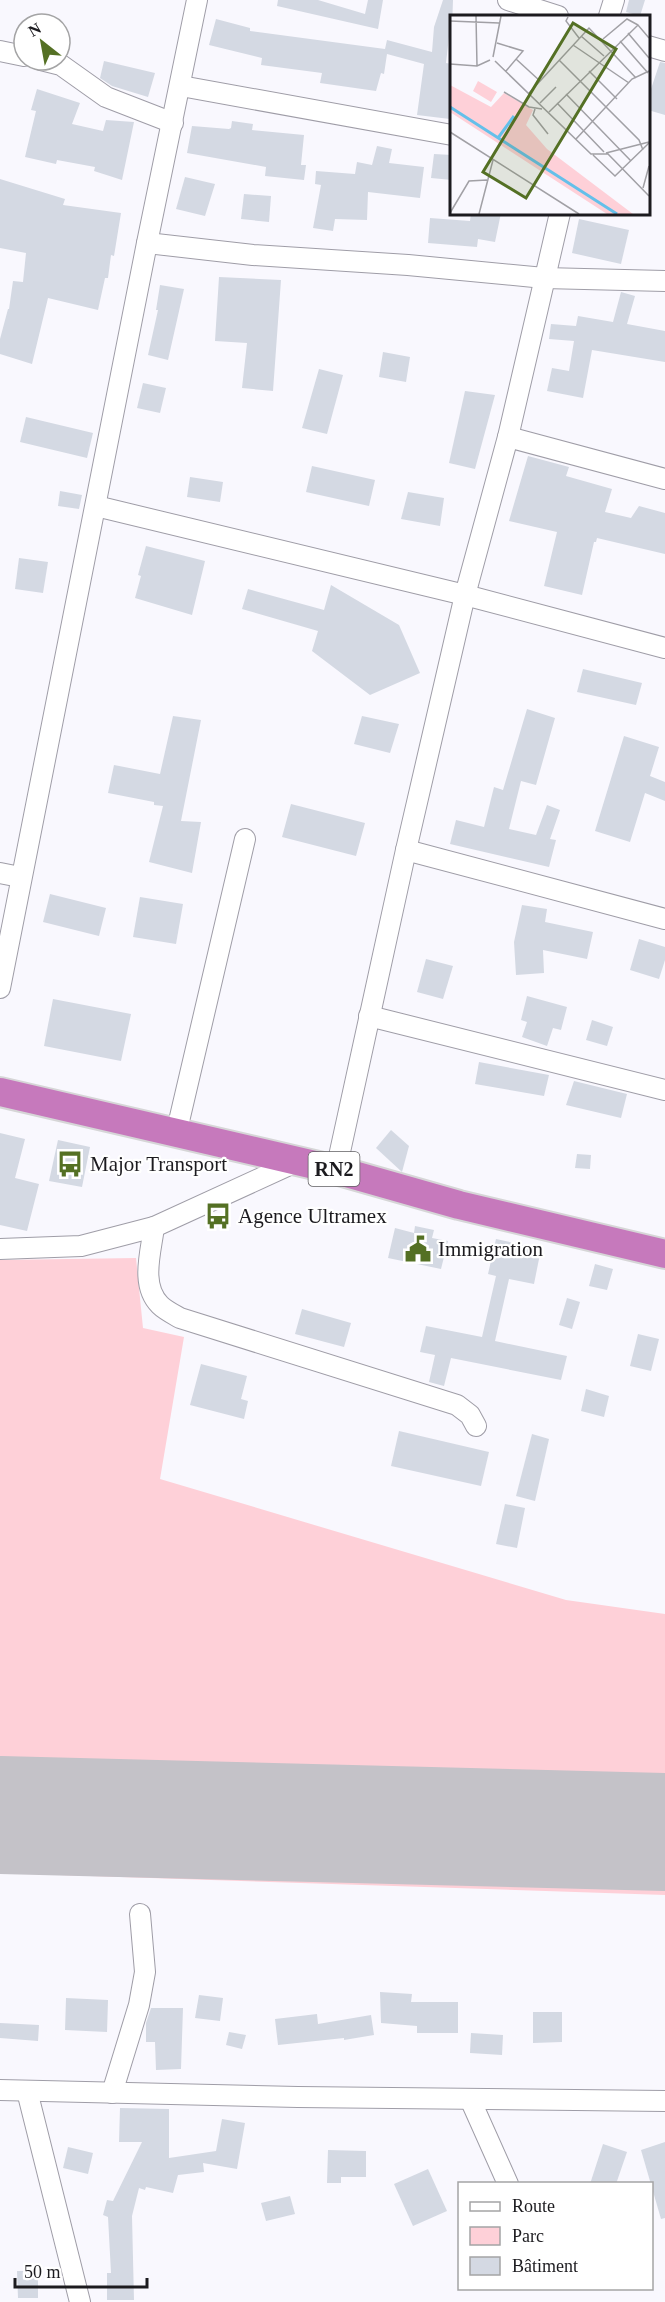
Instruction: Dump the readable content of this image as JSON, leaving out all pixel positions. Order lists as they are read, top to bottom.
{
  "streets": {
    "highway": ["RN2"]
  },
  "places": {
    "bus stop": ["Major Transport", "Agence Ultramex"],
    "public building": ["Immigration"]
  },
  "legend": ["Route", "Parc", "Bâtiment"],
  "scale_bar": "50 m",
  "north": "top left"
}
